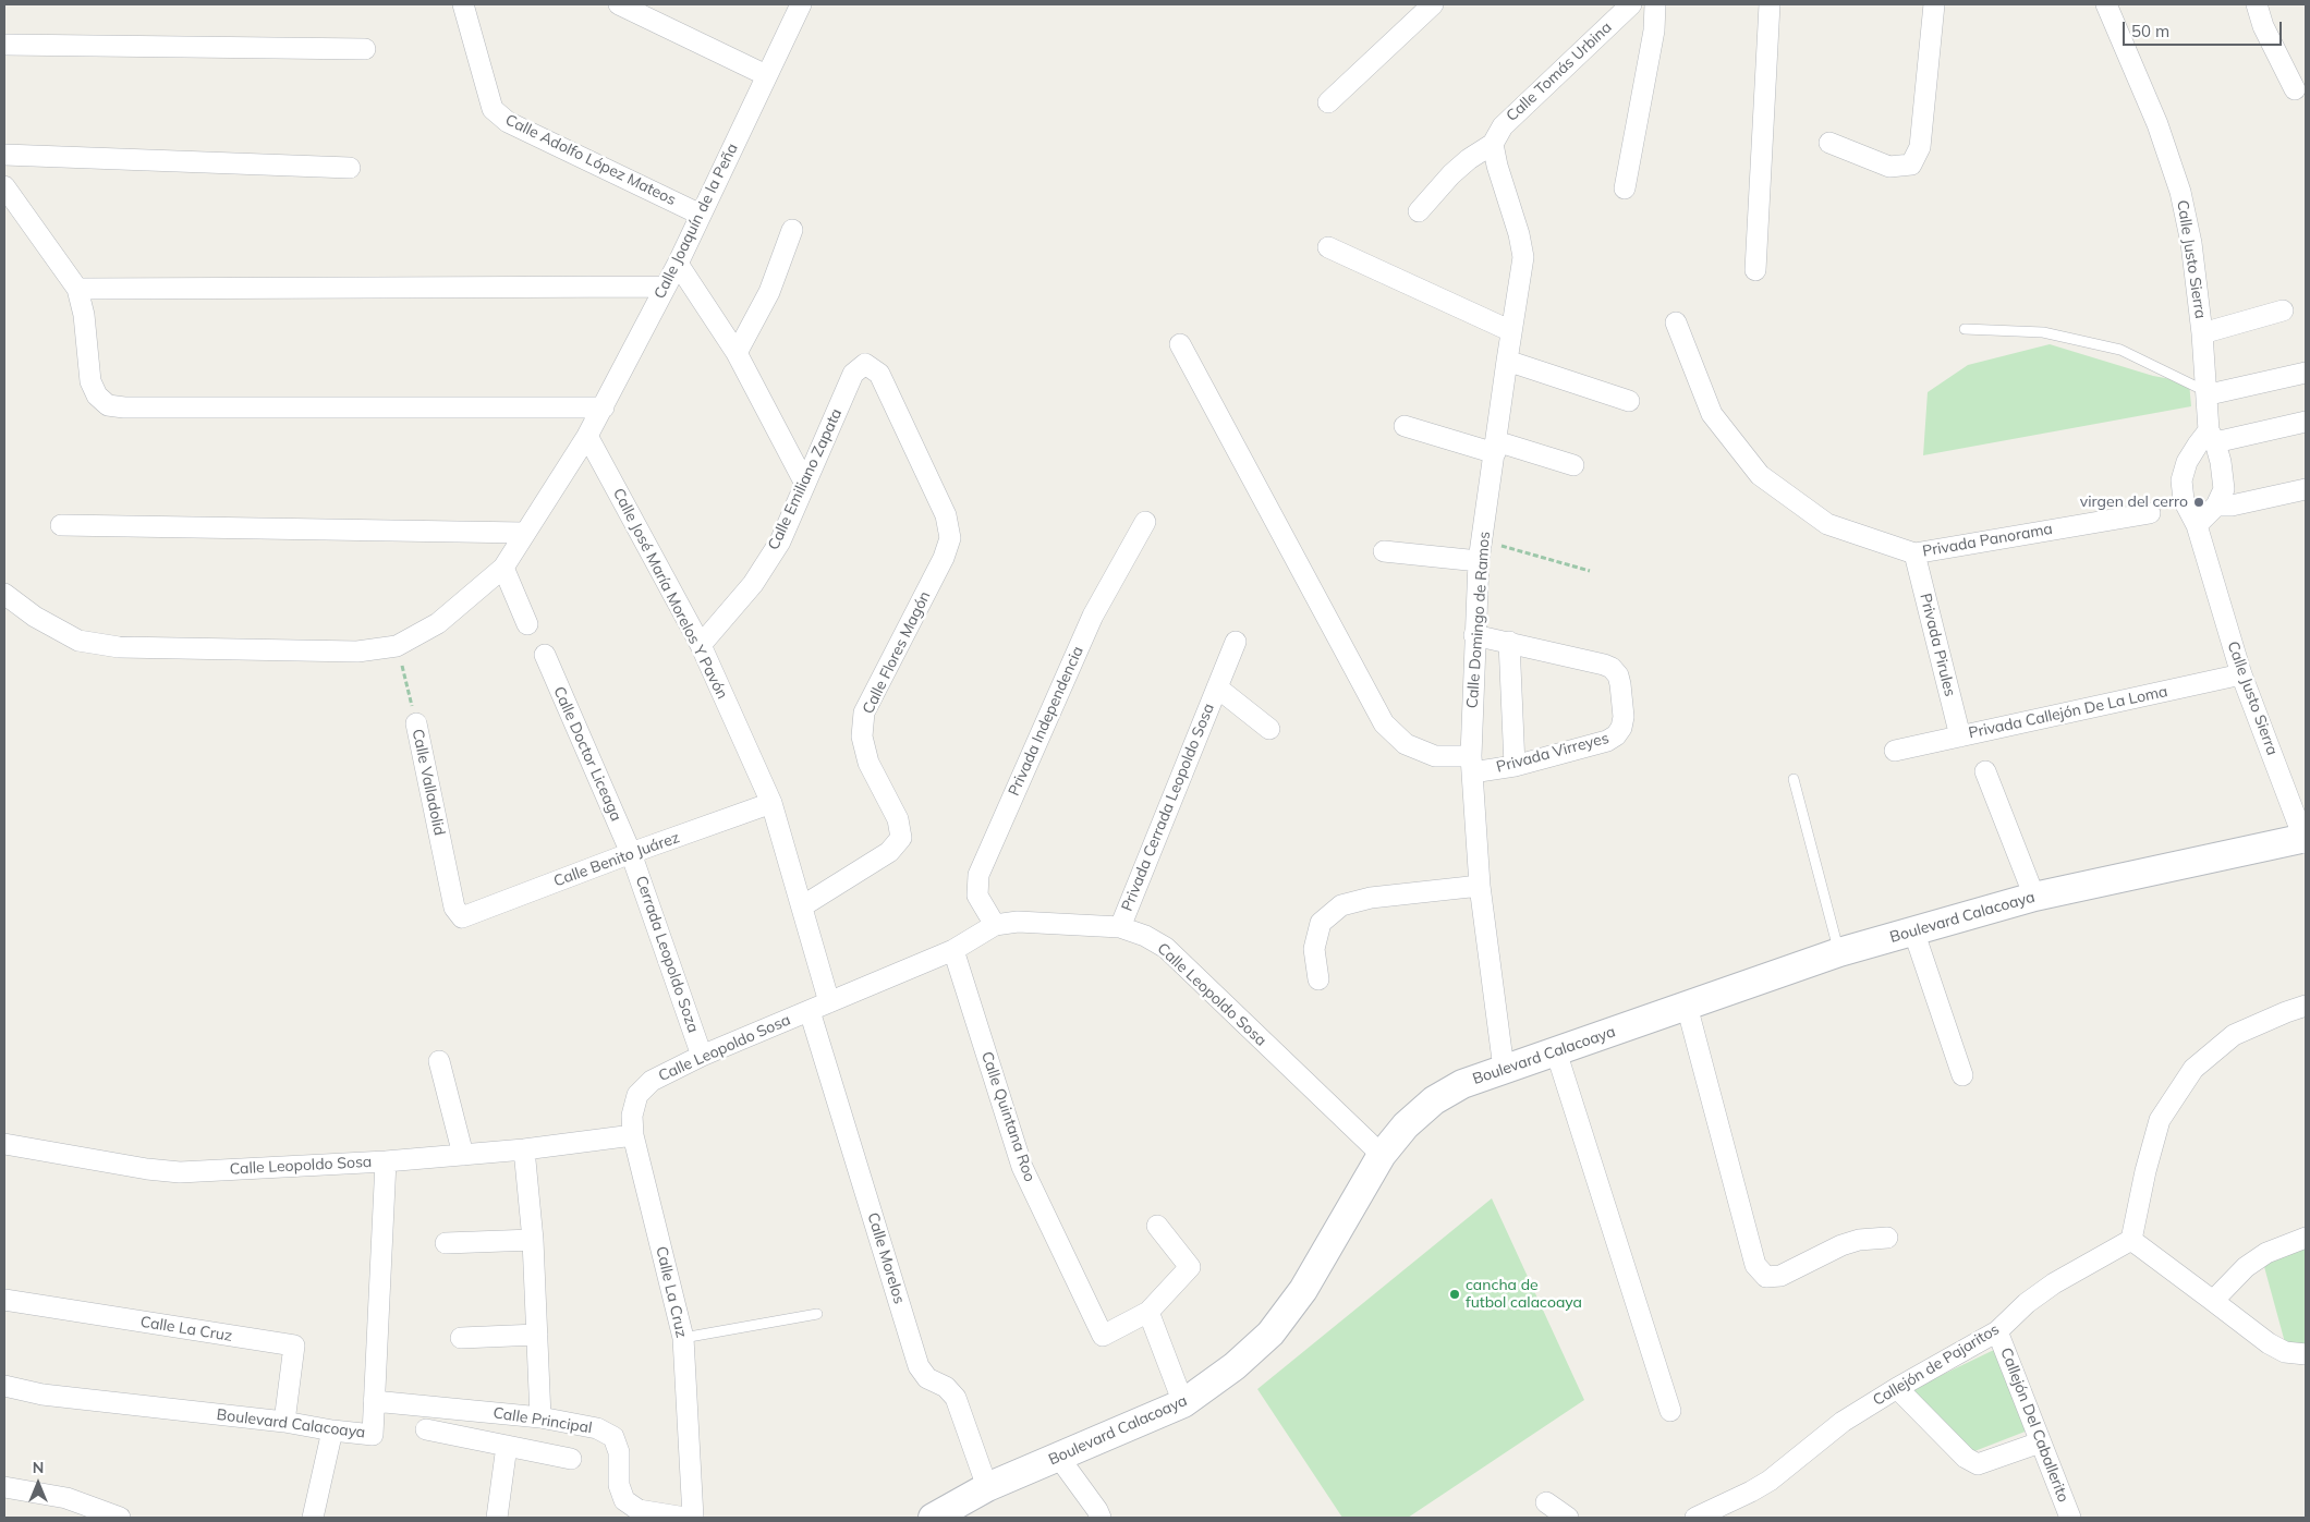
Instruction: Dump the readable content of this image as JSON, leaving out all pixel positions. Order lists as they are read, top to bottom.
{
  "streets": {
    "street": [
      "Calle Tomás Urbina",
      "Calle Adolfo López Mateos",
      "Calle Joaquín de la Peña",
      "Calle Justo Sierra",
      "Calle Emiliano Zapata",
      "Privada Panorama",
      "Calle José María Morelos Y Pavón",
      "Calle Domingo de Ramos",
      "Privada Pirules",
      "Calle Flores Magón",
      "Privada Callejón De La Loma",
      "Privada Independencia",
      "Privada Virreyes",
      "Calle Doctor Liceaga",
      "Calle Valladolid",
      "Privada Cerrada Leopoldo Sosa",
      "Calle Benito Juárez",
      "Boulevard Calacoaya",
      "Cerrada Leopoldo Soza",
      "Calle Leopoldo Sosa",
      "Calle Quintana Roo",
      "Calle Morelos",
      "Calle La Cruz",
      "Callejón de Pajaritos",
      "Calle Principal",
      "Callejón Del Caballerito"
    ]
  },
  "crossings": [
    ["Calle Tomás Urbina", "Calle Domingo de Ramos"],
    ["Calle Adolfo López Mateos", "Calle Joaquín de la Peña"],
    ["Calle Joaquín de la Peña", "Calle José María Morelos Y Pavón"],
    ["Calle Joaquín de la Peña", "Calle Valladolid"],
    ["Calle Justo Sierra", "Privada Callejón De La Loma"],
    ["Calle Justo Sierra", "Boulevard Calacoaya"],
    ["Calle Emiliano Zapata", "Calle José María Morelos Y Pavón"],
    ["Calle Emiliano Zapata", "Calle Flores Magón"],
    ["Privada Panorama", "Privada Pirules"],
    ["Calle José María Morelos Y Pavón", "Calle Flores Magón"],
    ["Calle José María Morelos Y Pavón", "Calle Benito Juárez"],
    ["Calle José María Morelos Y Pavón", "Calle Leopoldo Sosa"],
    ["Calle Domingo de Ramos", "Privada Virreyes"],
    ["Calle Domingo de Ramos", "Boulevard Calacoaya"],
    ["Privada Pirules", "Privada Callejón De La Loma"],
    ["Privada Independencia", "Calle Leopoldo Sosa"],
    ["Calle Doctor Liceaga", "Calle Benito Juárez"],
    ["Calle Doctor Liceaga", "Cerrada Leopoldo Soza"],
    ["Calle Valladolid", "Calle Benito Juárez"],
    ["Privada Cerrada Leopoldo Sosa", "Calle Leopoldo Sosa"],
    ["Calle Benito Juárez", "Cerrada Leopoldo Soza"],
    ["Boulevard Calacoaya", "Calle Leopoldo Sosa"],
    ["Boulevard Calacoaya", "Calle Morelos"],
    ["Boulevard Calacoaya", "Calle La Cruz"],
    ["Boulevard Calacoaya", "Calle Principal"],
    ["Cerrada Leopoldo Soza", "Calle Leopoldo Sosa"],
    ["Calle Leopoldo Sosa", "Calle Quintana Roo"],
    ["Calle Leopoldo Sosa", "Calle Morelos"],
    ["Calle Leopoldo Sosa", "Calle La Cruz"],
    ["Callejón de Pajaritos", "Callejón Del Caballerito"]
  ],
  "places": ["virgen del cerro", "cancha de futbol calacoaya"],
  "scale_bar": "50 m",
  "north": "top"
}
